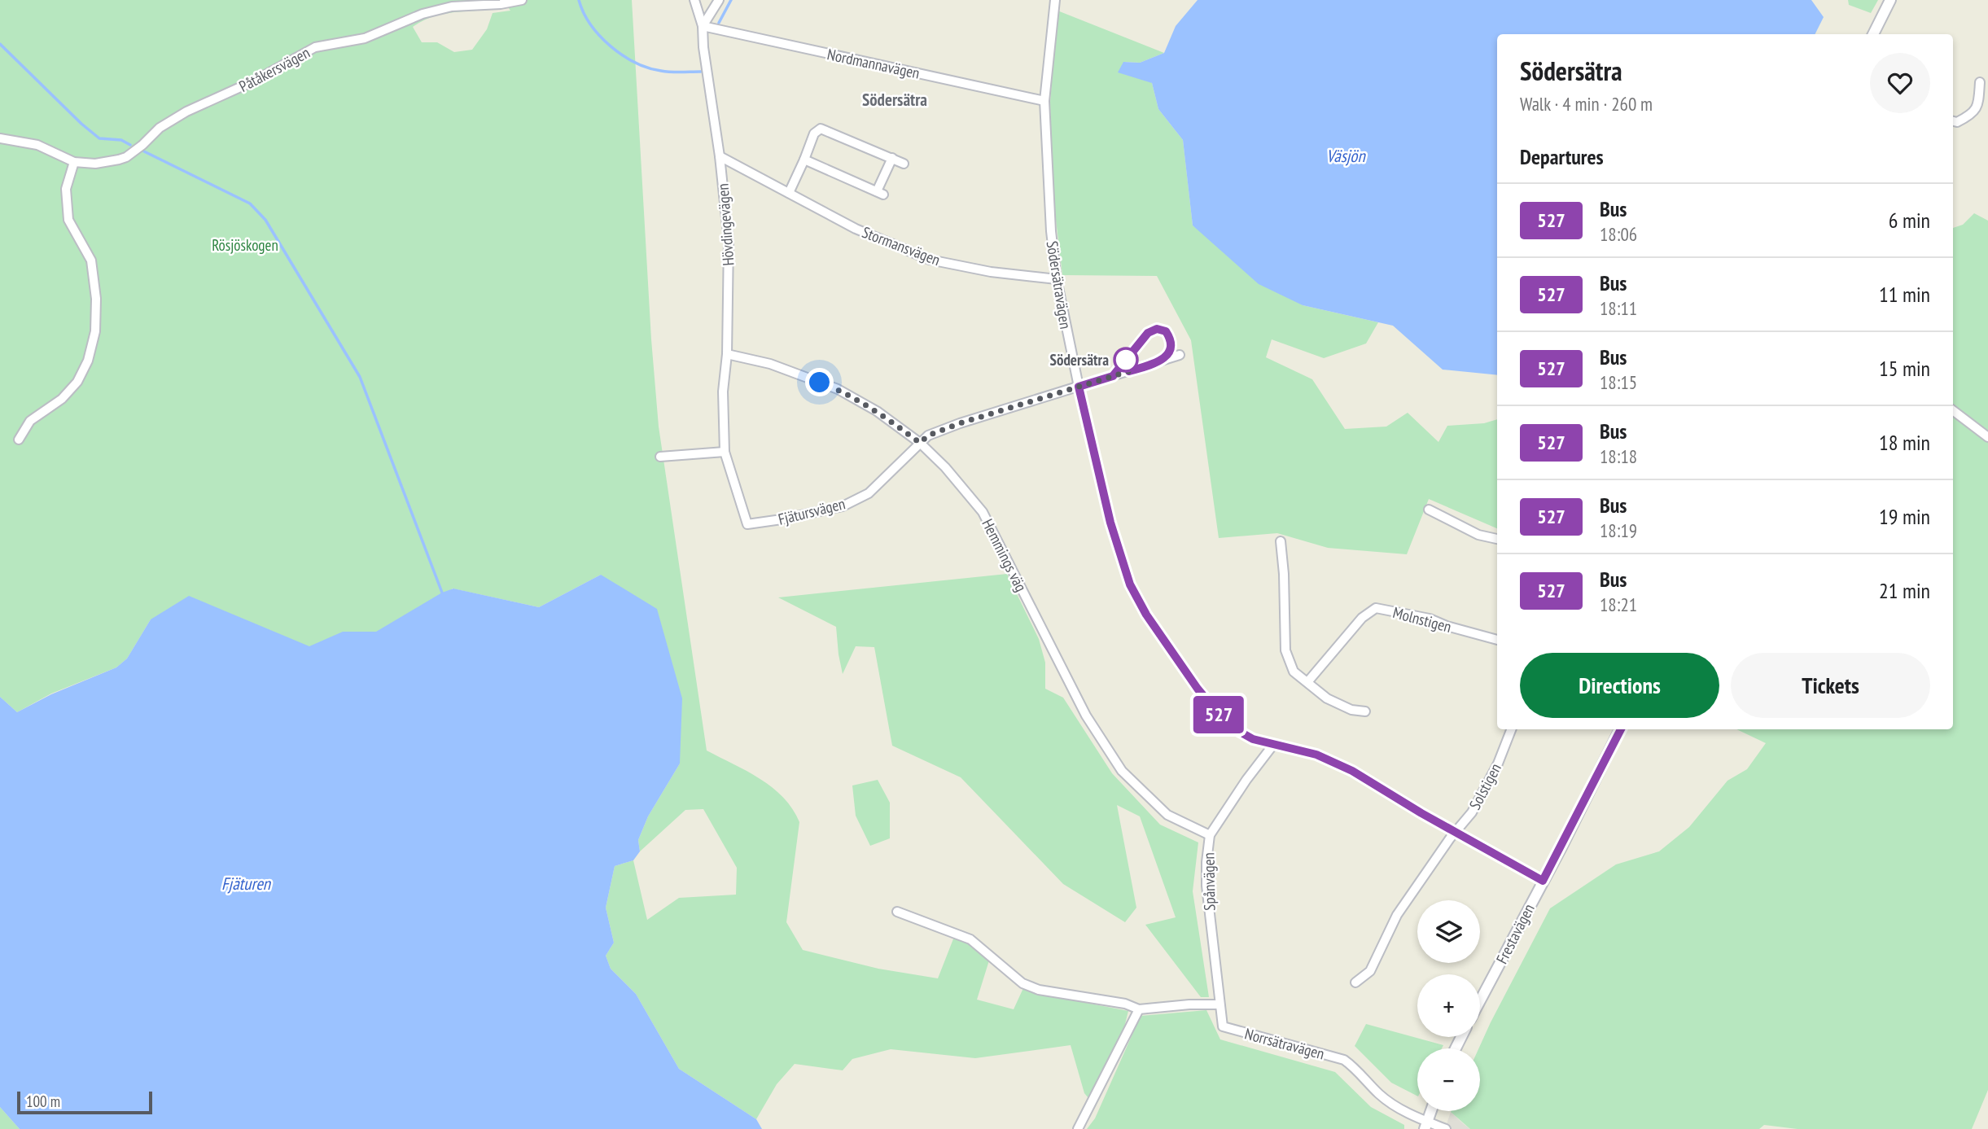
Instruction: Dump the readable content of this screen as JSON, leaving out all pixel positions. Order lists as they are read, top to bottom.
{
  "streets": {
    "street": [
      "Nordmannavägen",
      "Påtåkersvägen",
      "Hövdingevägen",
      "Stormansvägen",
      "Södersätravägen",
      "Fjätursvägen",
      "Hemmings väg",
      "Molnstigen",
      "Solstigen",
      "Spånvägen",
      "Frestavägen",
      "Norrsätravägen"
    ]
  },
  "crossings": [
    ["Nordmannavägen", "Hövdingevägen"],
    ["Nordmannavägen", "Södersätravägen"],
    ["Hövdingevägen", "Stormansvägen"],
    ["Hövdingevägen", "Fjätursvägen"],
    ["Hövdingevägen", "Hemmings väg"],
    ["Stormansvägen", "Södersätravägen"],
    ["Södersätravägen", "Fjätursvägen"],
    ["Södersätravägen", "Solstigen"],
    ["Södersätravägen", "Spånvägen"],
    ["Södersätravägen", "Frestavägen"],
    ["Fjätursvägen", "Hemmings väg"],
    ["Hemmings väg", "Spånvägen"],
    ["Spånvägen", "Norrsätravägen"]
  ],
  "districts": ["Södersätra"],
  "water": ["Väsjön", "Fjäturen"],
  "parks": ["Rösjöskogen"],
  "places": ["Södersätra"],
  "lines": ["bus line 527"],
  "scale_bar": "100 m",
  "page": {
    "on_map": "527",
    "heading": [
      ["Södersätra", "Walk · 4 min · 260 m"],
      "Departures"
    ],
    "list": [
      {
        "mark": "527",
        "name": "Bus",
        "note": "18:06",
        "value": "6 min"
      },
      {
        "mark": "527",
        "name": "Bus",
        "note": "18:11",
        "value": "11 min"
      },
      {
        "mark": "527",
        "name": "Bus",
        "note": "18:15",
        "value": "15 min"
      },
      {
        "mark": "527",
        "name": "Bus",
        "note": "18:18",
        "value": "18 min"
      },
      {
        "mark": "527",
        "name": "Bus",
        "note": "18:19",
        "value": "19 min"
      },
      {
        "mark": "527",
        "name": "Bus",
        "note": "18:21",
        "value": "21 min"
      }
    ],
    "buttons": ["Directions", "Tickets"],
    "map_buttons": ["+", "−"],
    "scale": "100 m"
  }
}
